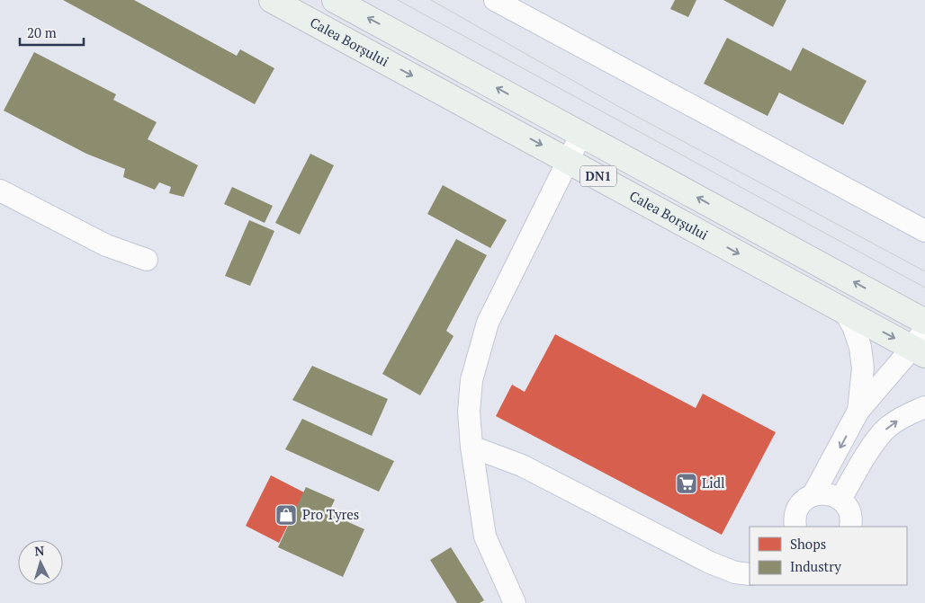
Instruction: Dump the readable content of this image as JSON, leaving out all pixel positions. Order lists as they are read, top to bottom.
{
  "streets": {
    "main road": ["Calea Borșului", "DN1"]
  },
  "places": {
    "supermarket": ["Lidl"],
    "shop": ["Pro Tyres"]
  },
  "legend": ["Shops", "Industry"],
  "scale_bar": "20 m",
  "north": "top"
}
